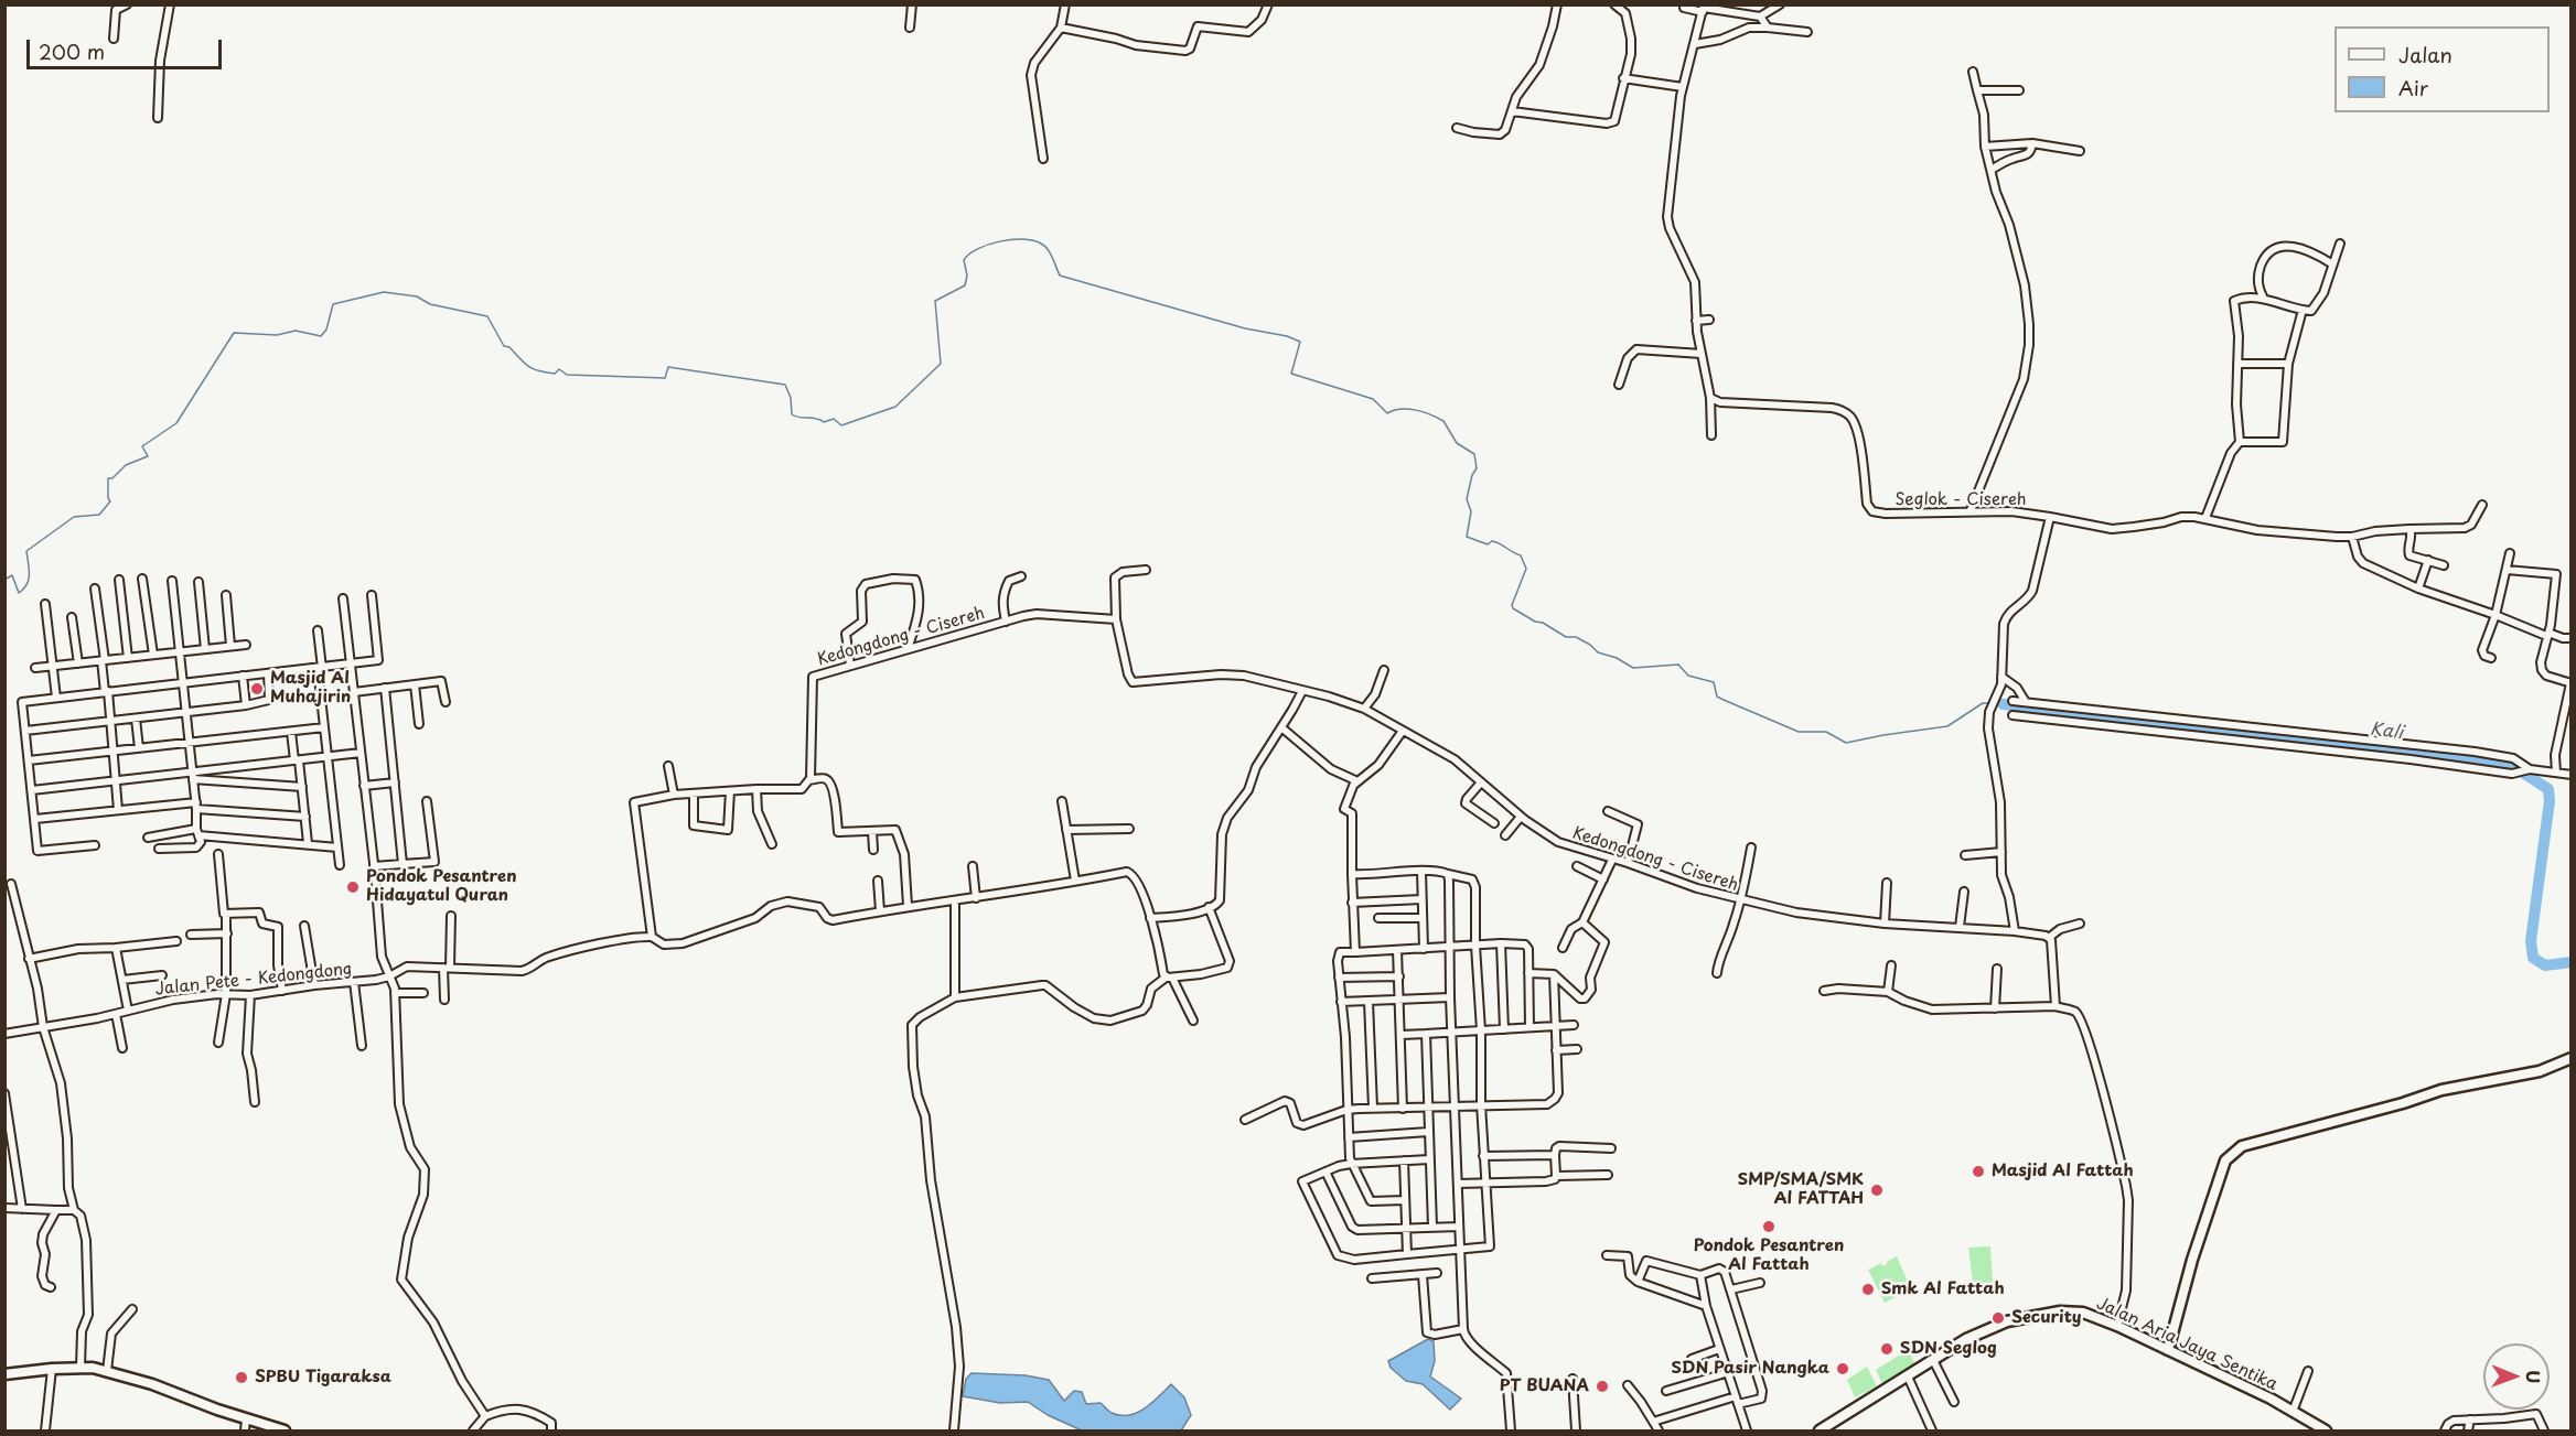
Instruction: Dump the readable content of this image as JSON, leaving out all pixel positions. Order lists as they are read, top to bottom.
{
  "streets": {
    "street": [
      "Seglok - Cisereh",
      "Kedongdong - Cisereh",
      "Jalan Pete - Kedongdong",
      "Jalan Aria Jaya Sentika"
    ]
  },
  "crossings": [
    ["Seglok - Cisereh", "Kedongdong - Cisereh"]
  ],
  "water": ["Kali"],
  "places": [
    "Masjid Al Muhajirin",
    "Pondok Pesantren Hidayatul Quran",
    "Masjid Al Fattah",
    "SMP/SMA/SMK Al FATTAH",
    "Pondok Pesantren Al Fattah",
    "Smk Al Fattah",
    "Security",
    "SDN Seglog",
    "SDN Pasir Nangka",
    "SPBU Tigaraksa",
    "PT BUANA"
  ],
  "legend": ["Jalan", "Air"],
  "scale_bar": "200 m",
  "north": "right"
}
